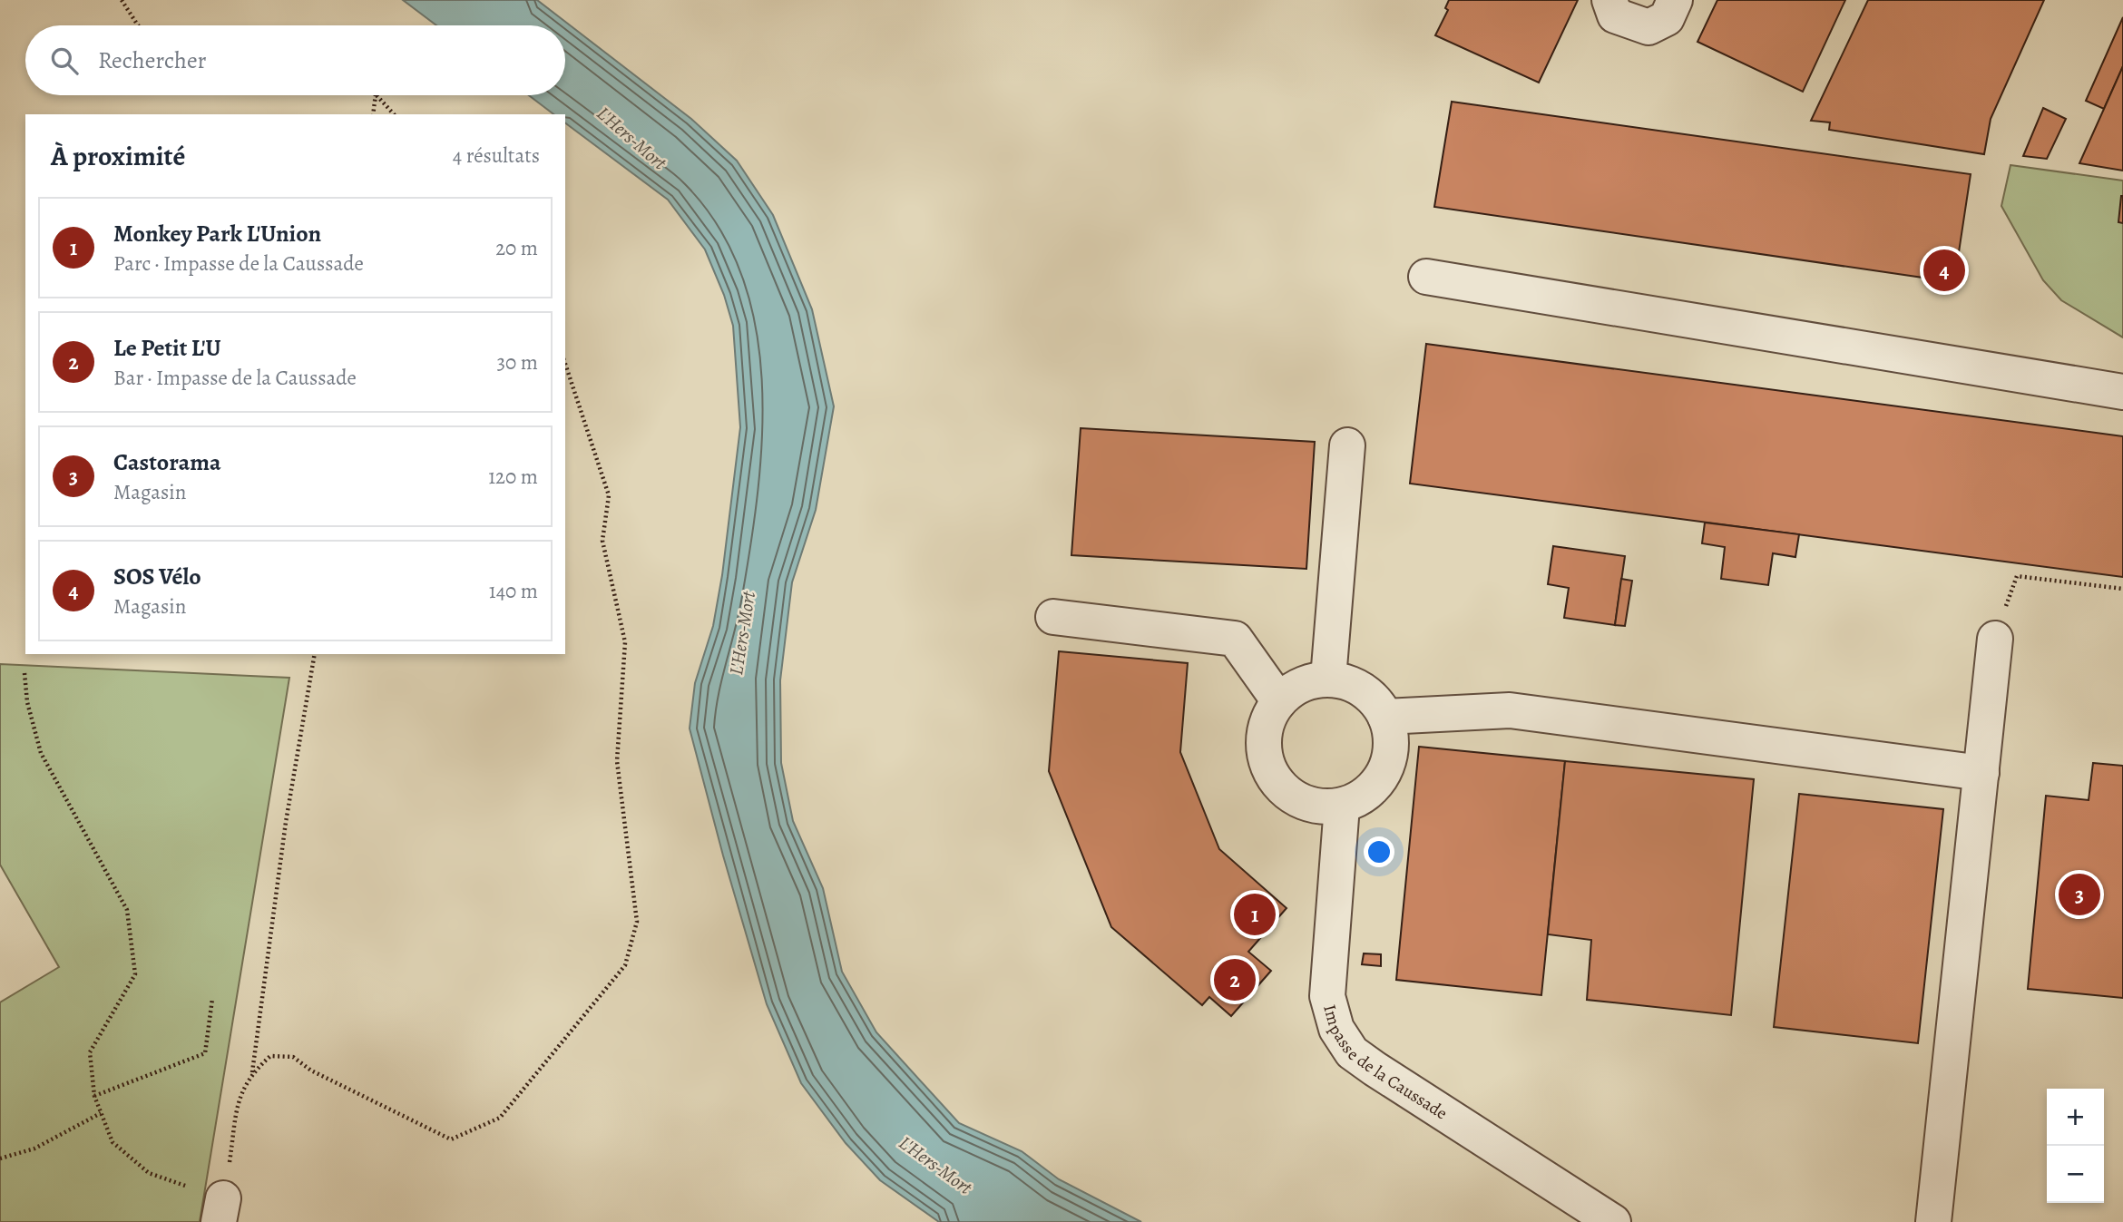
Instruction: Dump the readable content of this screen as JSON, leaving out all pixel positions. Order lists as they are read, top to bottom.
{
  "streets": {
    "street": ["Impasse de la Caussade"]
  },
  "water": ["L'Hers-Mort"],
  "page": {
    "search": "Rechercher",
    "heading": ["À proximité", "4 résultats"],
    "list": [
      {
        "mark": "1",
        "name": "Monkey Park L'Union",
        "note": "Parc · Impasse de la Caussade",
        "value": "20 m"
      },
      {
        "mark": "2",
        "name": "Le Petit L'U",
        "note": "Bar · Impasse de la Caussade",
        "value": "30 m"
      },
      {
        "mark": "3",
        "name": "Castorama",
        "note": "Magasin",
        "value": "120 m"
      },
      {
        "mark": "4",
        "name": "SOS Vélo",
        "note": "Magasin",
        "value": "140 m"
      }
    ],
    "pins": [
      "4",
      "3",
      "1",
      "2"
    ],
    "map_buttons": ["+", "−"]
  }
}
